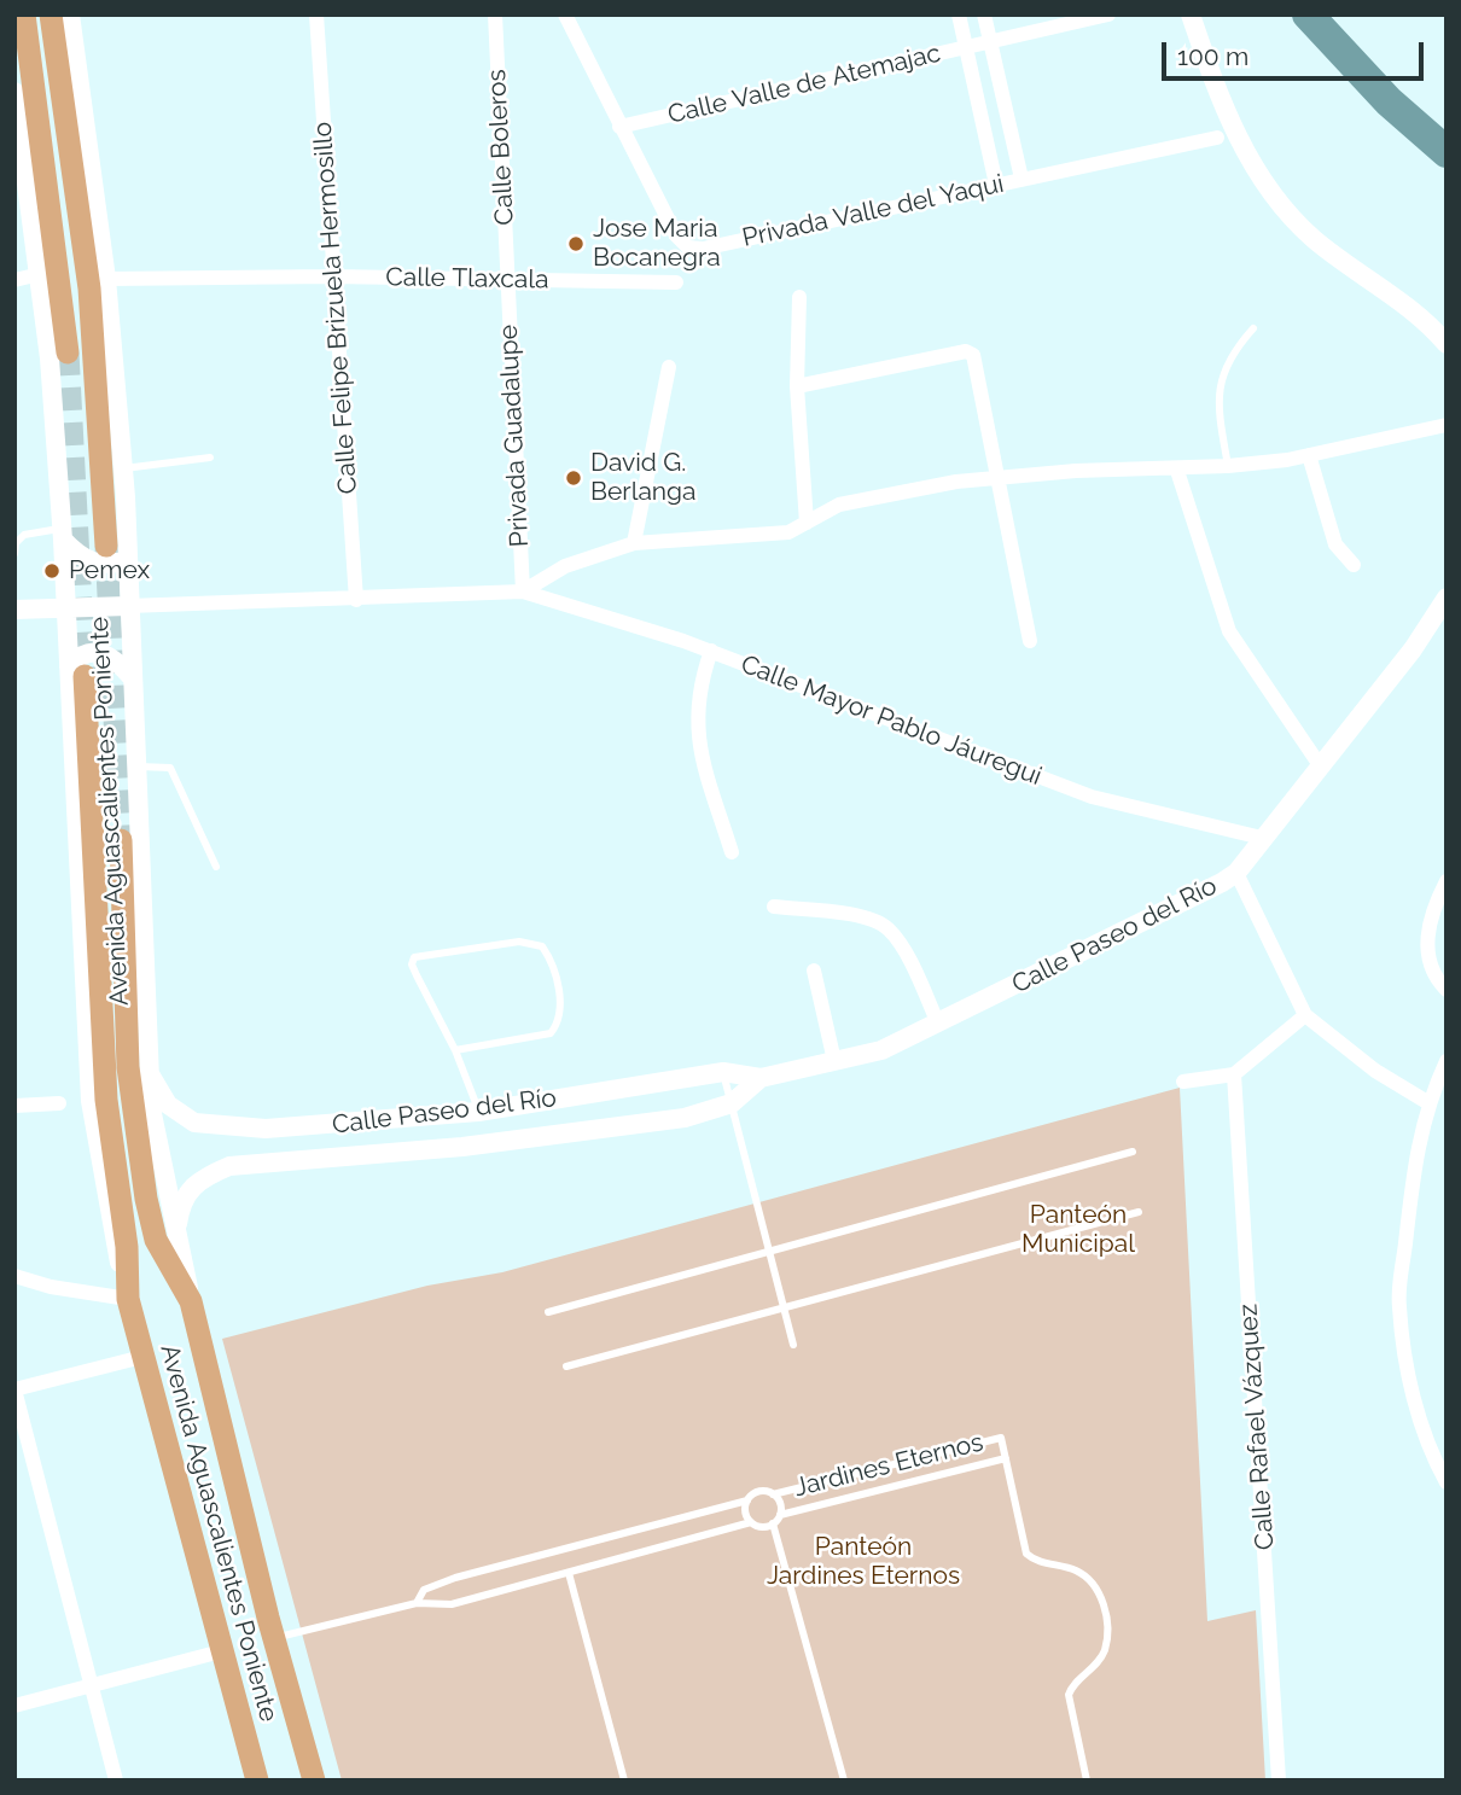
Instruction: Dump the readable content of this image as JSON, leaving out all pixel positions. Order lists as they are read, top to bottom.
{
  "streets": {
    "main road": ["Avenida Aguascalientes Poniente"],
    "street": [
      "Calle Valle de Atemajac",
      "Calle Boleros",
      "Privada Valle del Yaqui",
      "Calle Tlaxcala",
      "Calle Felipe Brizuela Hermosillo",
      "Privada Guadalupe",
      "Calle Mayor Pablo Jáuregui",
      "Calle Paseo del Río",
      "Calle Rafael Vázquez"
    ],
    "lane": ["Jardines Eternos"]
  },
  "crossings": [
    ["Calle Valle de Atemajac", "Privada Valle del Yaqui"],
    ["Calle Boleros", "Calle Tlaxcala"],
    ["Calle Boleros", "Privada Guadalupe"],
    ["Calle Tlaxcala", "Calle Felipe Brizuela Hermosillo"],
    ["Calle Tlaxcala", "Privada Guadalupe"],
    ["Calle Tlaxcala", "Avenida Aguascalientes Poniente"],
    ["Privada Guadalupe", "Calle Mayor Pablo Jáuregui"],
    ["Calle Mayor Pablo Jáuregui", "Calle Paseo del Río"],
    ["Avenida Aguascalientes Poniente", "Calle Paseo del Río"]
  ],
  "parks": ["Panteón Municipal", "Panteón Jardines Eternos"],
  "places": ["Jose Maria Bocanegra", "David G. Berlanga", "Pemex"],
  "scale_bar": "100 m"
}
